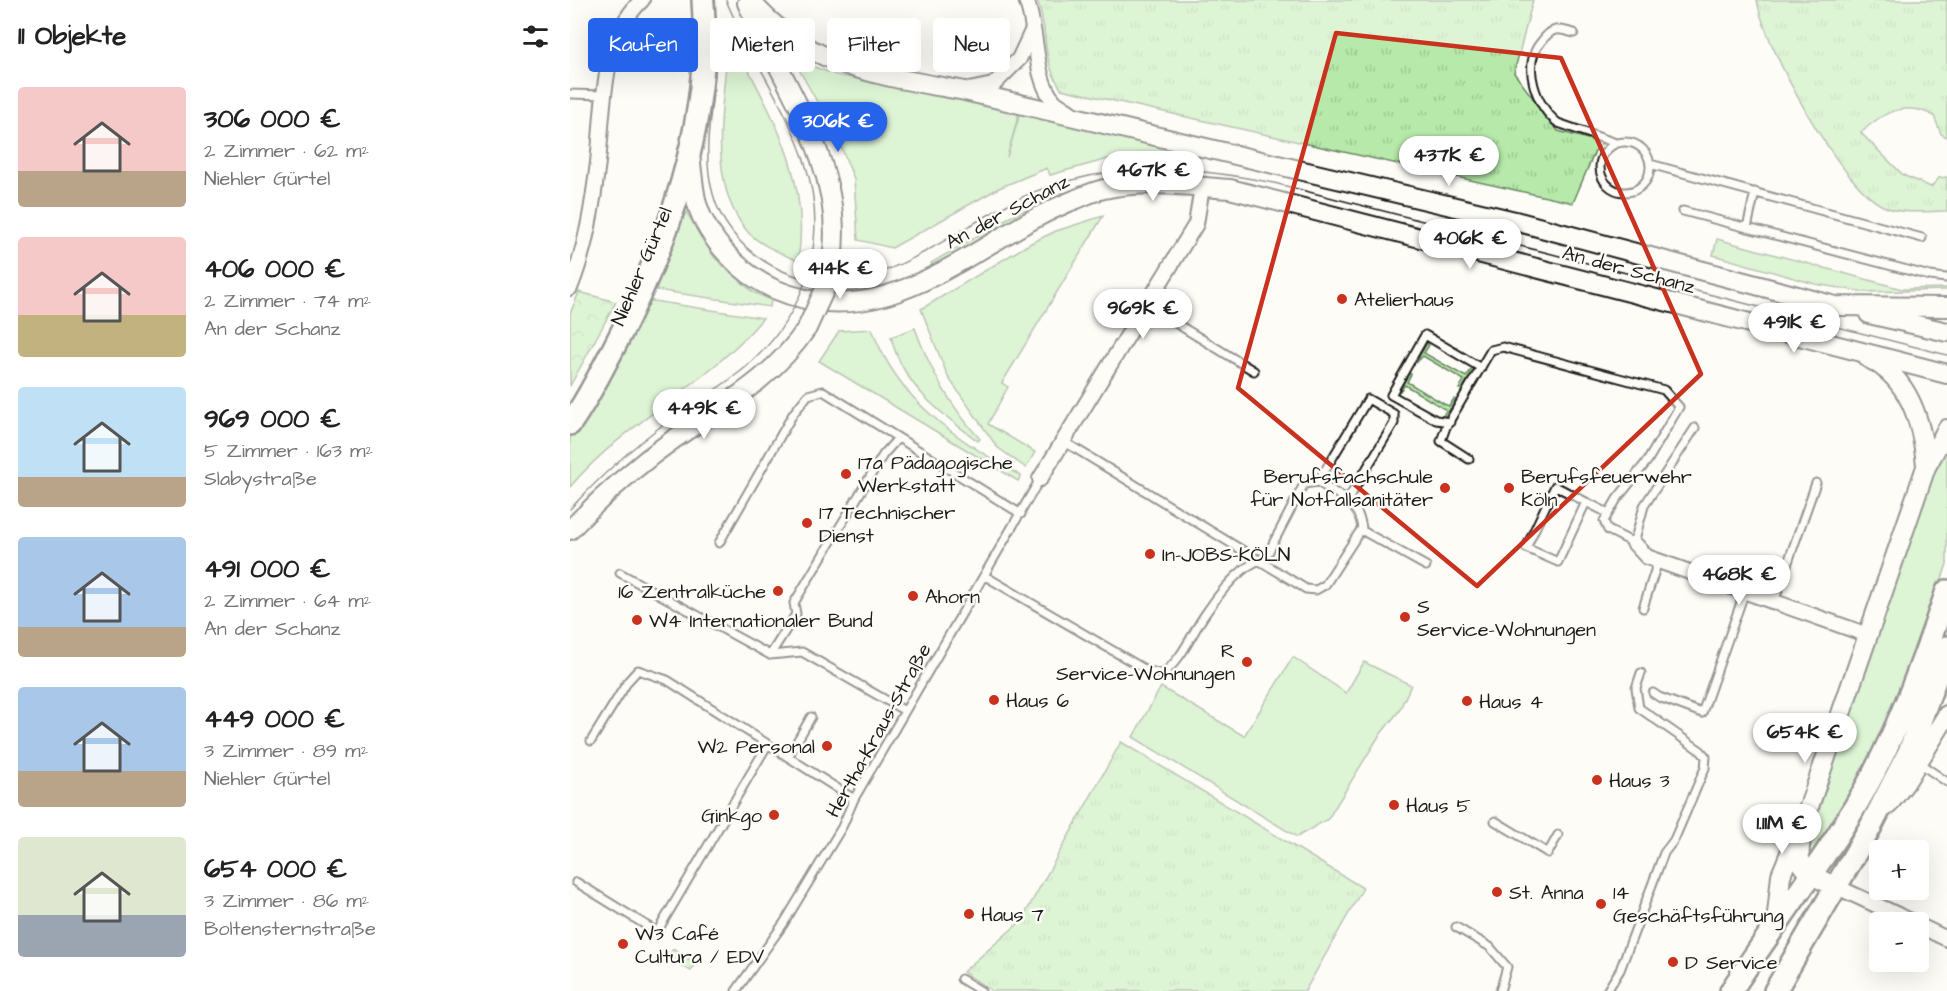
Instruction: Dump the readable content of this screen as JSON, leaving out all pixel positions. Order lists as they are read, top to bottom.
{
  "streets": {
    "main road": ["An der Schanz", "Niehler Gürtel"],
    "lane": ["Hertha-Kraus-Straße"]
  },
  "crossings": [
    ["An der Schanz", "Niehler Gürtel"]
  ],
  "places": [
    "Atelierhaus",
    "17a Pädagogische Werkstatt",
    "Berufsfachschule für Notfallsanitäter",
    "Berufsfeuerwehr Köln",
    "17 Technischer Dienst",
    "In-JOBS-KÖLN",
    "16 Zentralküche",
    "Ahorn",
    "S Service-Wohnungen",
    "W4 Internationaler Bund",
    "R Service-Wohnungen",
    "Haus 6",
    "Haus 4",
    "W2 Personal",
    "Haus 3",
    "Haus 5",
    "Ginkgo",
    "St. Anna",
    "14 Geschäftsführung",
    "Haus 7",
    "W3 Café Cultura / EDV",
    "D Service"
  ],
  "page": {
    "heading": "11 Objekte",
    "chip": [
      "Kaufen",
      "Mieten",
      "Filter",
      "Neu"
    ],
    "list": [
      {
        "name": "306 000 €",
        "note": "2 Zimmer · 62 m² · Niehler Gürtel"
      },
      {
        "name": "406 000 €",
        "note": "2 Zimmer · 74 m² · An der Schanz"
      },
      {
        "name": "969 000 €",
        "note": "5 Zimmer · 163 m² · Slabystraße"
      },
      {
        "name": "491 000 €",
        "note": "2 Zimmer · 64 m² · An der Schanz"
      },
      {
        "name": "449 000 €",
        "note": "3 Zimmer · 89 m² · Niehler Gürtel"
      },
      {
        "name": "654 000 €",
        "note": "3 Zimmer · 86 m² · Boltensternstraße"
      }
    ],
    "price": [
      "306K €",
      "437K €",
      "467K €",
      "406K €",
      "414K €",
      "969K €",
      "491K €",
      "449K €",
      "468K €",
      "654K €",
      "1.11M €"
    ],
    "map_buttons": ["+", "−"]
  }
}
